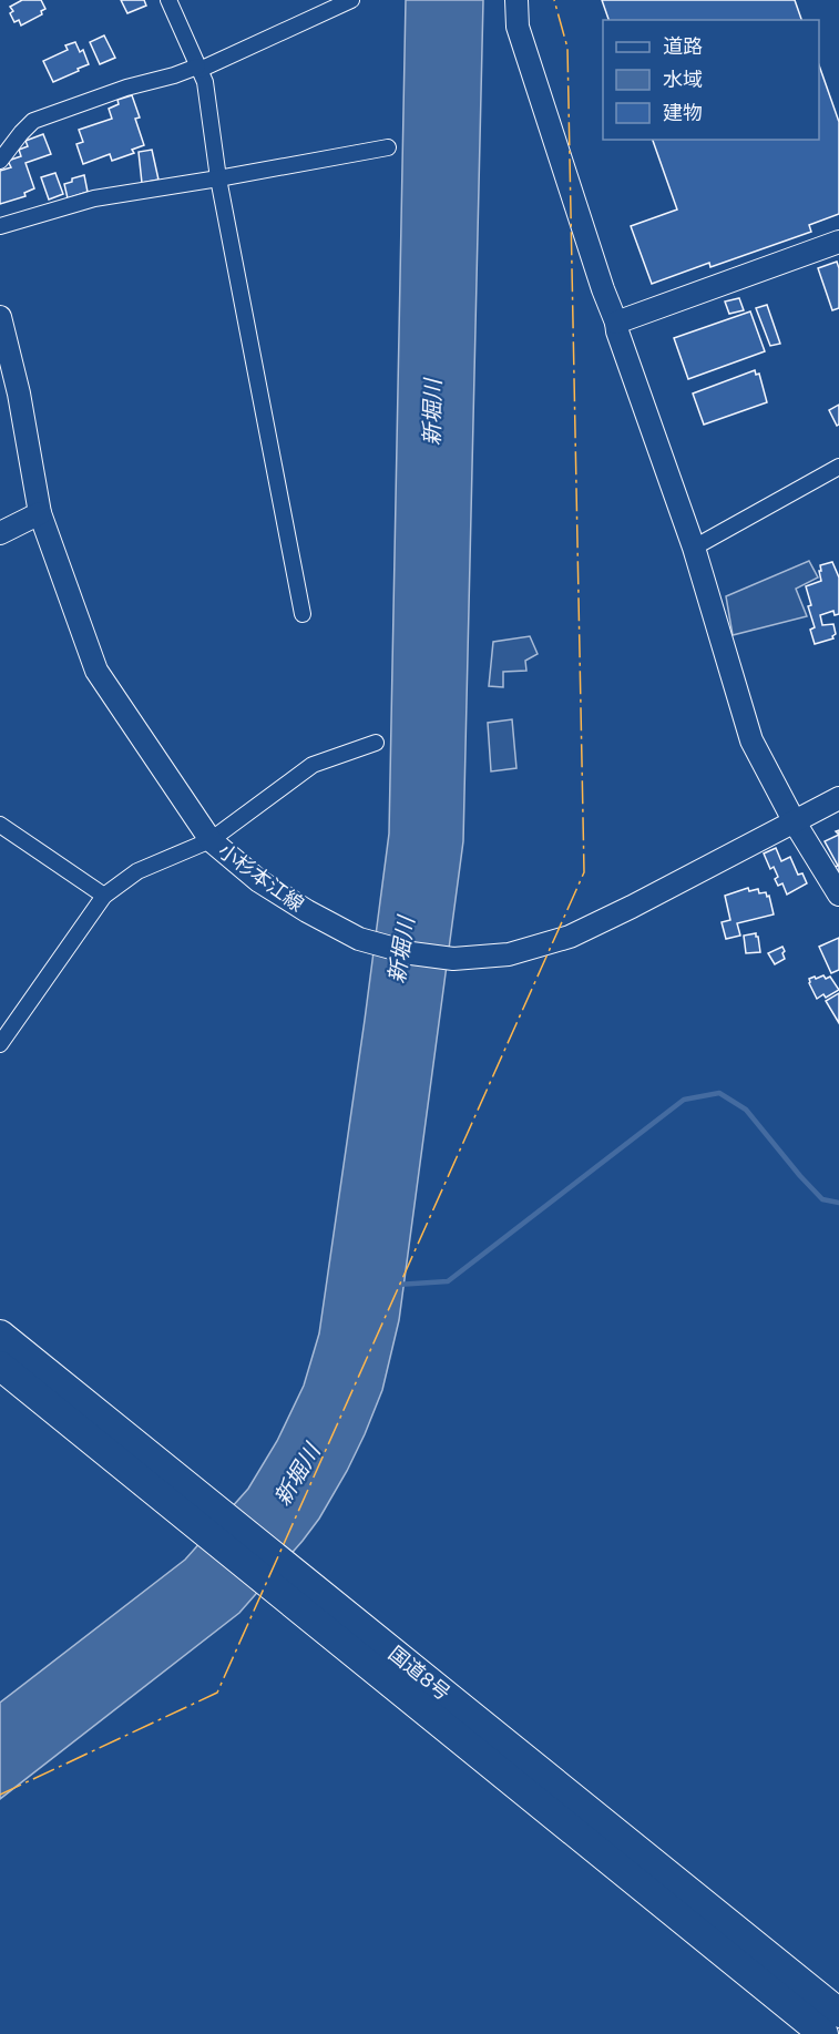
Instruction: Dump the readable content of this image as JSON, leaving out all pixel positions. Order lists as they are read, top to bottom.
{
  "streets": {
    "highway": ["国道8号"],
    "main road": ["小杉本江線"]
  },
  "water": ["新堀川"],
  "legend": ["道路", "水域", "建物"]
}
